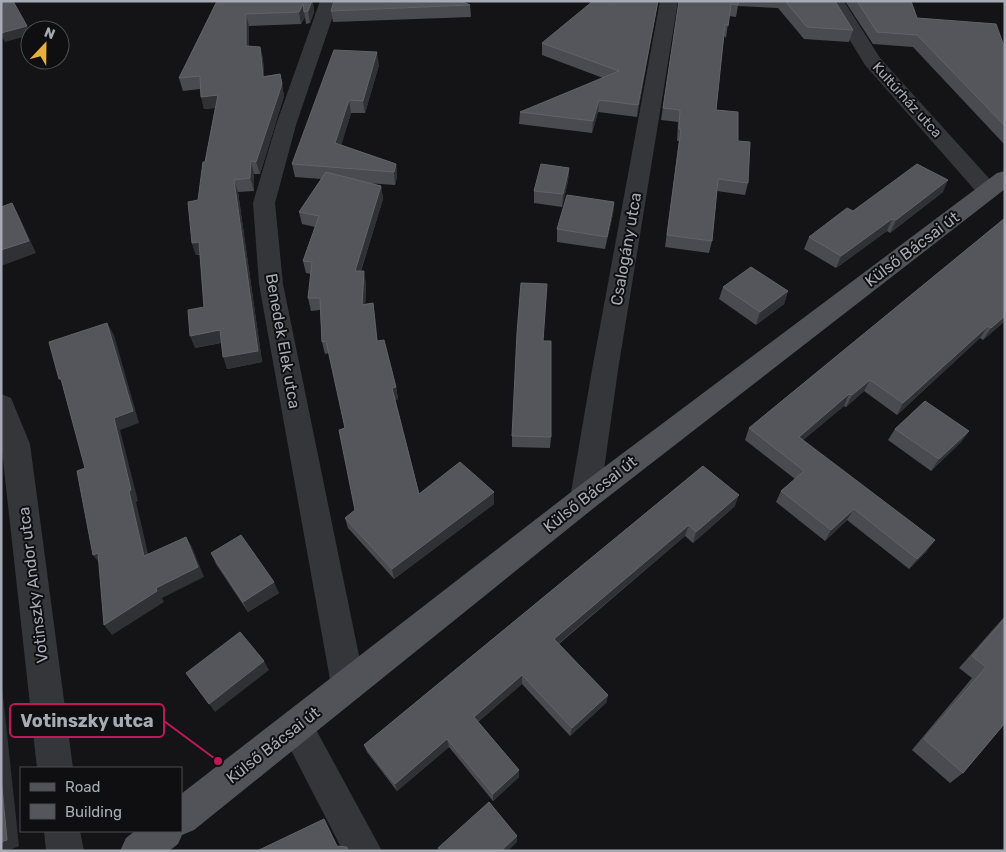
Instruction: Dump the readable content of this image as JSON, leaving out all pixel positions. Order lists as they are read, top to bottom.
{
  "streets": {
    "main road": ["Külső Bácsai út"],
    "street": [
      "Kultúrház utca",
      "Csalogány utca",
      "Benedek Elek utca",
      "Votinszky Andor utca"
    ]
  },
  "crossings": [
    ["Kultúrház utca", "Külső Bácsai út"],
    ["Csalogány utca", "Külső Bácsai út"],
    ["Külső Bácsai út", "Benedek Elek utca"]
  ],
  "places": ["Votinszky utca"],
  "legend": ["Road", "Building"],
  "north": "top"
}
